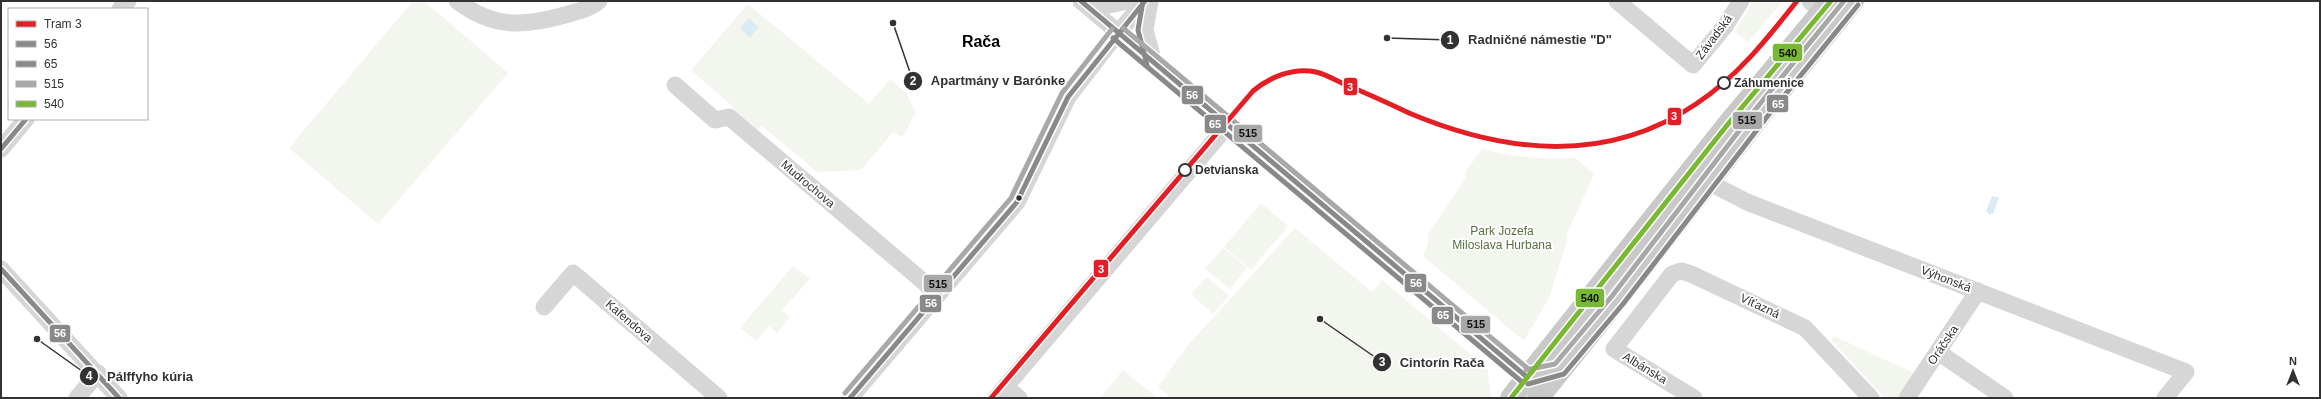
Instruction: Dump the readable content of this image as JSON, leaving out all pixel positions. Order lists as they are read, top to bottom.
{
  "streets": {
    "street": [
      "Závadská",
      "Mudrochova",
      "Výhonská",
      "Víťazná",
      "Kafendova",
      "Oráčska",
      "Albánska"
    ]
  },
  "crossings": [
    ["Výhonská", "Oráčska"],
    ["Víťazná", "Albánska"]
  ],
  "districts": ["Rača"],
  "parks": ["Park Jozefa Miloslava Hurbana"],
  "places": [
    "Apartmány v Barónke",
    "Radničné námestie \"D\"",
    "Záhumenice",
    "Detvianska",
    "Cintorín Rača",
    "Pálffyho kúria"
  ],
  "lines": [
    "tram line 3",
    "transit line 56",
    "transit line 65",
    "transit line 515",
    "transit line 540"
  ],
  "legend": [
    "Tram 3",
    "56",
    "65",
    "515",
    "540"
  ],
  "north": "top"
}
